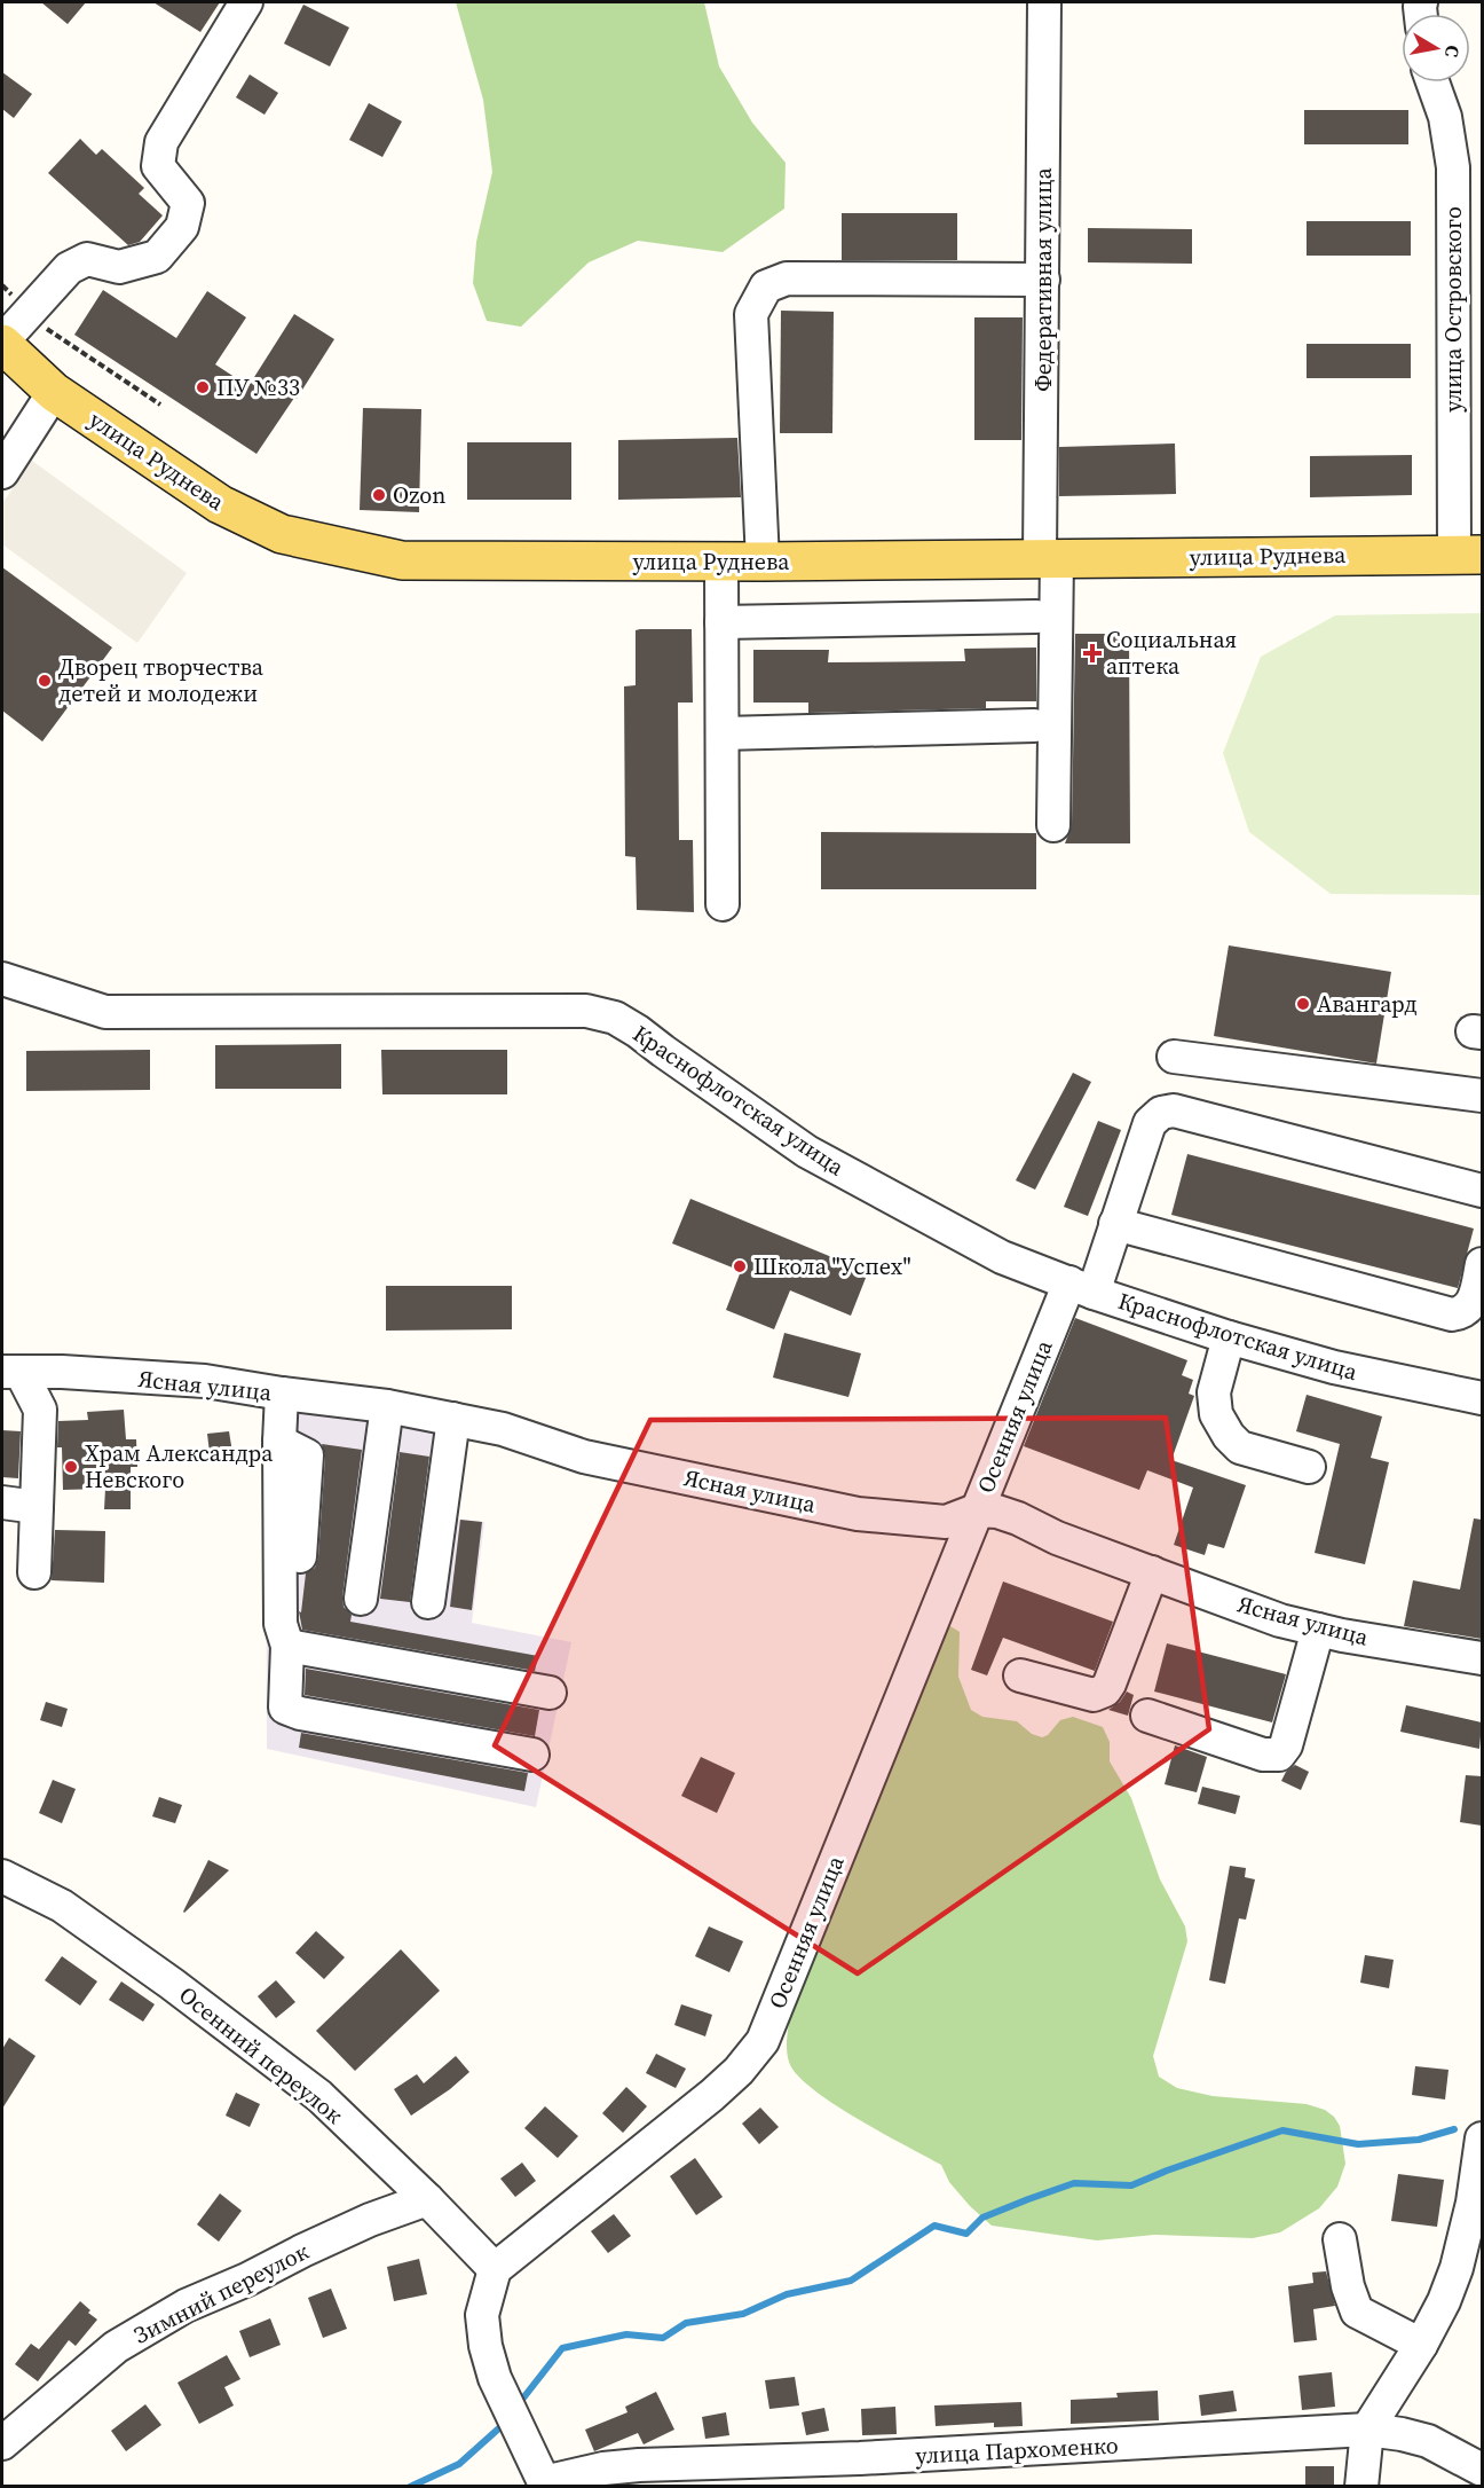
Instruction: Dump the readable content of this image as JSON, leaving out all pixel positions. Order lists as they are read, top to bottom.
{
  "streets": {
    "main road": ["улица Руднева"],
    "street": [
      "Федеративная улица",
      "улица Островского",
      "Краснофлотская улица",
      "Ясная улица",
      "Осенняя улица",
      "Осенний переулок",
      "Зимний переулок",
      "улица Пархоменко"
    ]
  },
  "crossings": [
    ["Федеративная улица", "улица Руднева"],
    ["улица Островского", "улица Руднева"],
    ["Краснофлотская улица", "Осенняя улица"],
    ["Ясная улица", "Осенняя улица"],
    ["Осенняя улица", "Осенний переулок"],
    ["Осенний переулок", "Зимний переулок"]
  ],
  "places": {
    "other": [
      "ПУ №33",
      "Ozon",
      "Дворец творчества детей и молодежи",
      "Авангард",
      "Школа \"Успех\"",
      "Храм Александра Невского"
    ],
    "health": ["Социальная аптека"]
  },
  "north": "right"
}
